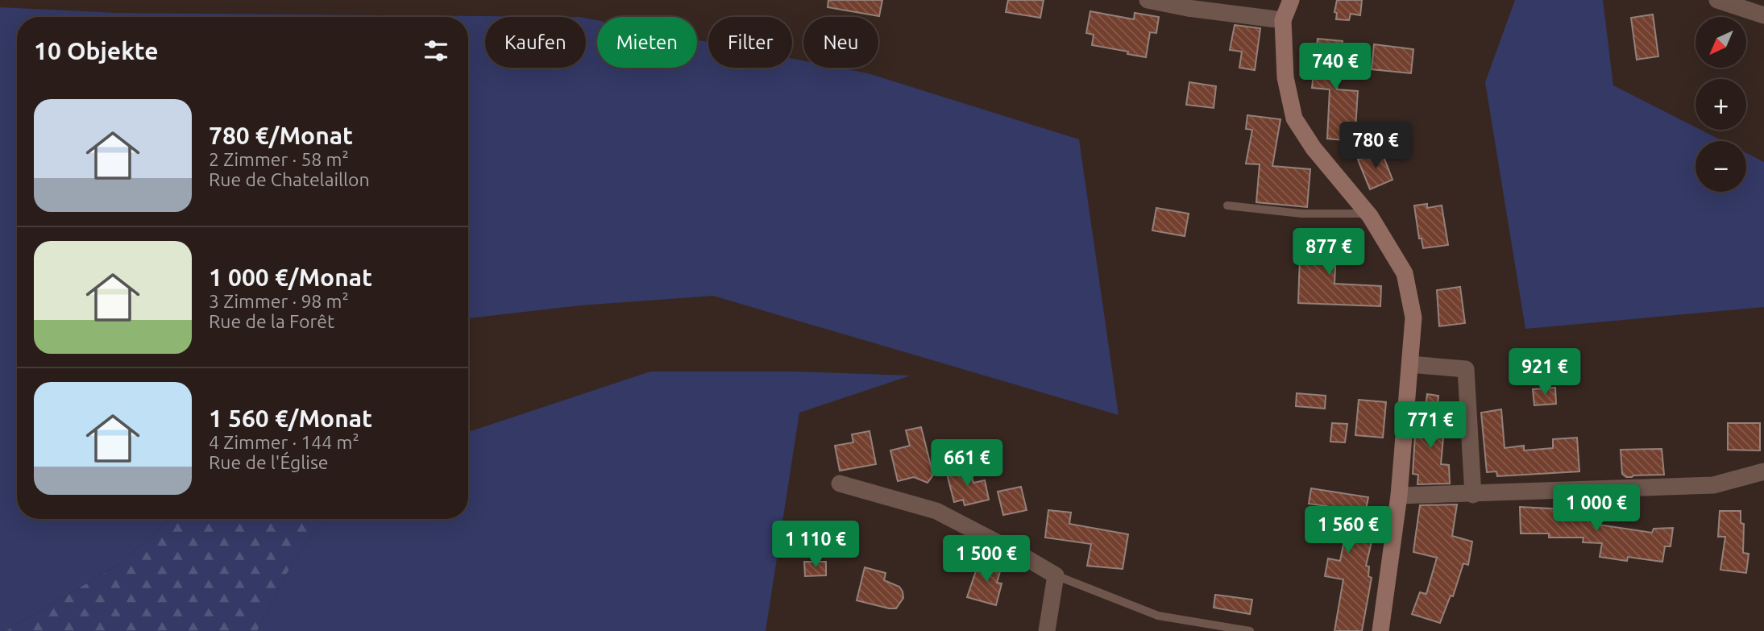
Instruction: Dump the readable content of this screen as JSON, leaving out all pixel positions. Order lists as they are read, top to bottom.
{
  "north": "bottom left",
  "page": {
    "map_buttons": ["+", "−"],
    "chip": [
      "Kaufen",
      "Mieten",
      "Filter",
      "Neu"
    ],
    "heading": "10 Objekte",
    "price": [
      "740 €",
      "780 €",
      "877 €",
      "921 €",
      "771 €",
      "661 €",
      "1 000 €",
      "1 560 €",
      "1 110 €",
      "1 500 €"
    ],
    "list": [
      {
        "name": "780 €/Monat",
        "note": "2 Zimmer · 58 m² · Rue de Chatelaillon"
      },
      {
        "name": "1 000 €/Monat",
        "note": "3 Zimmer · 98 m² · Rue de la Forêt"
      },
      {
        "name": "1 560 €/Monat",
        "note": "4 Zimmer · 144 m² · Rue de l'Église"
      }
    ]
  }
}
